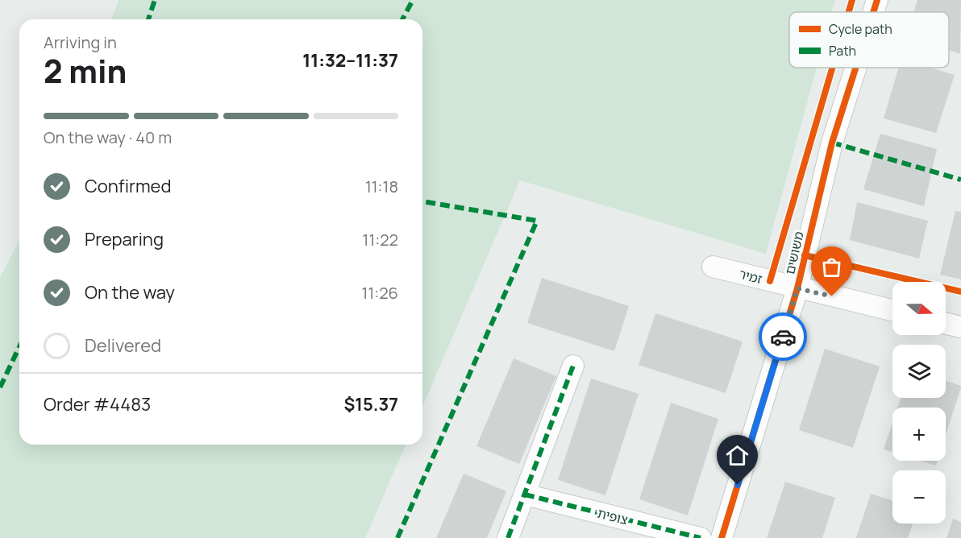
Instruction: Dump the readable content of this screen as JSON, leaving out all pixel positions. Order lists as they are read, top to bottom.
{
  "streets": {
    "street": ["משושים", "זמיר", "צופית"]
  },
  "crossings": [
    ["משושים", "זמיר"]
  ],
  "legend": ["Cycle path", "Path"],
  "north": "right",
  "page": {
    "heading": ["2 min", "Arriving in", "11:32–11:37"],
    "panel": ["Order #4483", "$15.37"],
    "bar": "On the way · 40 m",
    "list": [
      ["Confirmed", "11:18"],
      ["Preparing", "11:22"],
      ["On the way", "11:26"],
      "Delivered"
    ],
    "map_buttons": ["+", "−"]
  }
}
